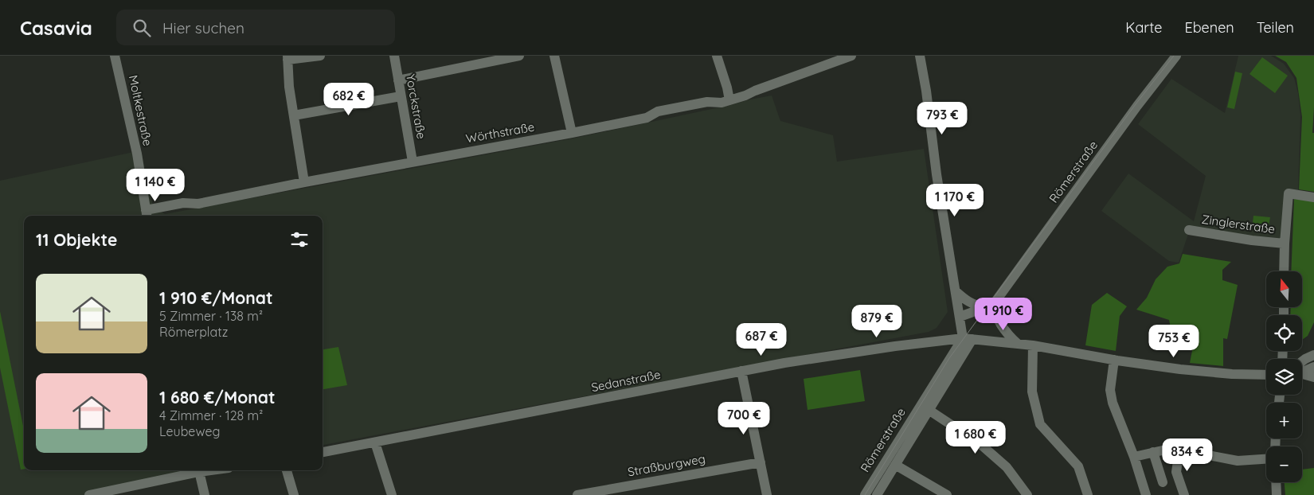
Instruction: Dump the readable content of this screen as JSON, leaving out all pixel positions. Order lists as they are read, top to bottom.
{
  "streets": {
    "street": [
      "Yorckstraße",
      "Moltkestraße",
      "Wörthstraße",
      "Römerstraße",
      "Zinglerstraße",
      "Sedanstraße",
      "Straßburgweg"
    ]
  },
  "crossings": [
    ["Yorckstraße", "Wörthstraße"],
    ["Moltkestraße", "Wörthstraße"]
  ],
  "north": "top",
  "page": {
    "header": "Casavia",
    "search": "Hier suchen",
    "nav": ["Karte", "Ebenen", "Teilen"],
    "price": [
      "682 €",
      "793 €",
      "1 140 €",
      "1 170 €",
      "1 910 €",
      "879 €",
      "687 €",
      "753 €",
      "700 €",
      "1 680 €",
      "834 €"
    ],
    "heading": "11 Objekte",
    "list": [
      {
        "name": "1 910 €/Monat",
        "note": "5 Zimmer · 138 m² · Römerplatz"
      },
      {
        "name": "1 680 €/Monat",
        "note": "4 Zimmer · 128 m² · Leubeweg"
      }
    ],
    "map_buttons": ["+", "−"]
  }
}
